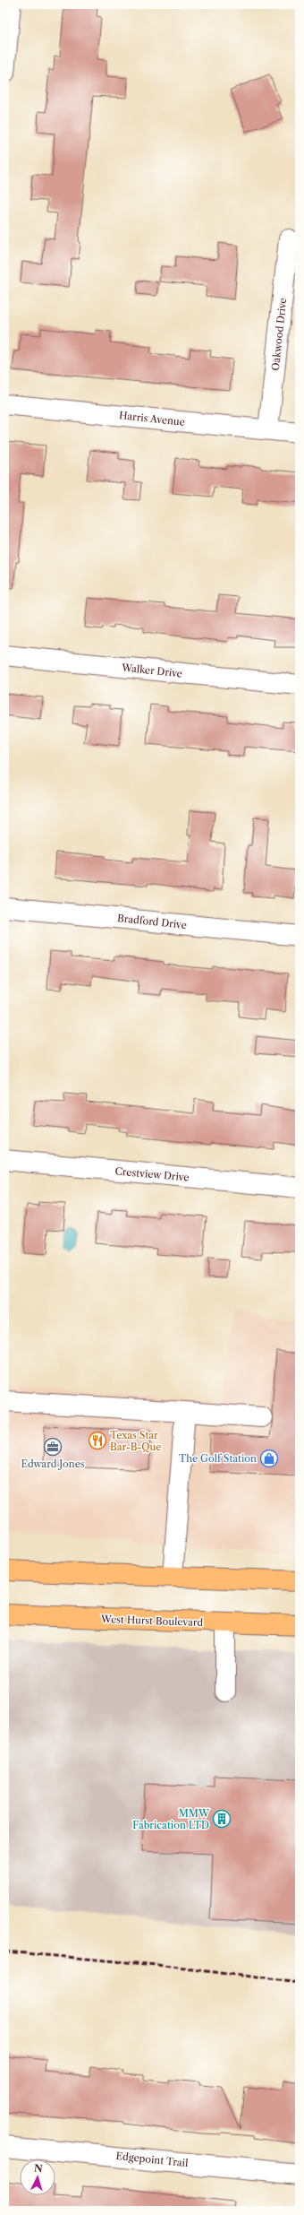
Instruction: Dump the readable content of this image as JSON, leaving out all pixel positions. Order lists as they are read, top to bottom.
{
  "streets": {
    "main road": ["West Hurst Boulevard"],
    "street": [
      "Oakwood Drive",
      "Harris Avenue",
      "Walker Drive",
      "Bradford Drive",
      "Crestview Drive",
      "Edgepoint Trail"
    ]
  },
  "crossings": [
    ["Oakwood Drive", "Harris Avenue"]
  ],
  "places": {
    "restaurant": ["Texas Star Bar-B-Que"],
    "office": ["Edward Jones"],
    "shop": ["The Golf Station"],
    "building": ["MMW Fabrication LTD"]
  },
  "north": "top"
}
